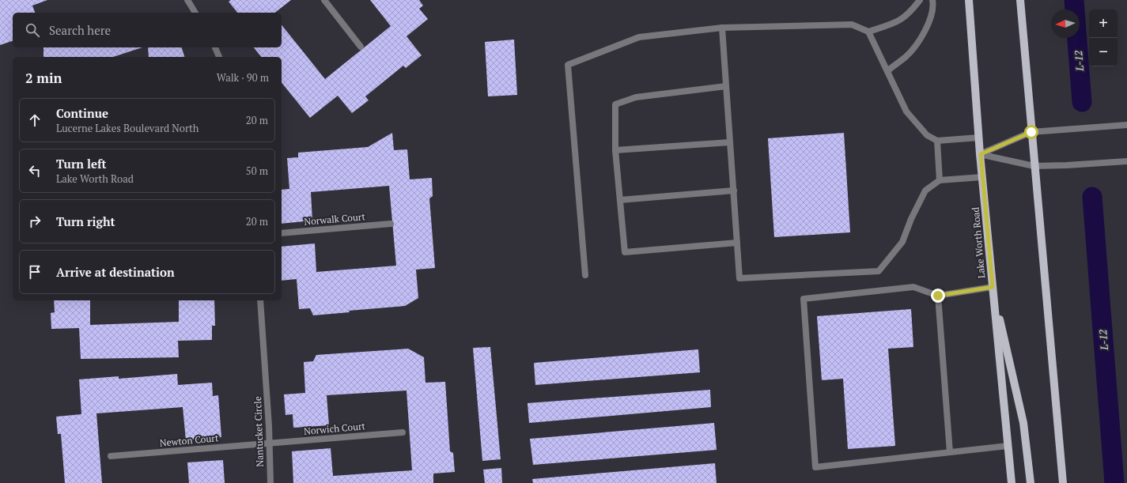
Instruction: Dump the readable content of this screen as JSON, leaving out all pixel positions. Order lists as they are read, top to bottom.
{
  "streets": {
    "main road": ["Lake Worth Road"],
    "street": [
      "Norwalk Court",
      "Norwich Court",
      "Nantucket Circle",
      "Newton Court"
    ]
  },
  "crossings": [
    ["Norwich Court", "Nantucket Circle"],
    ["Norwich Court", "Newton Court"],
    ["Nantucket Circle", "Newton Court"]
  ],
  "water": ["L-12"],
  "north": "left",
  "page": {
    "map_buttons": ["+", "−"],
    "search": "Search here",
    "heading": ["2 min", "Walk · 90 m"],
    "list": [
      ["Continue", "Lucerne Lakes Boulevard North", "20 m"],
      ["Turn left", "Lake Worth Road", "50 m"],
      ["Turn right", "20 m"],
      "Arrive at destination"
    ]
  }
}
